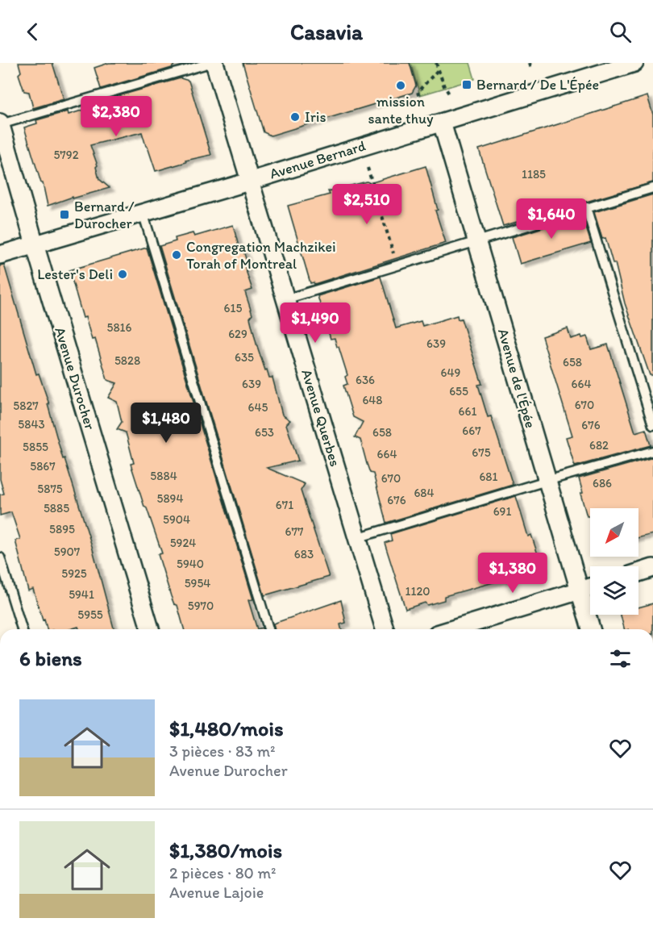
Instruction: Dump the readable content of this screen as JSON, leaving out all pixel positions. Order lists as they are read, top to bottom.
{
  "streets": {
    "street": [
      "Avenue Bernard",
      "Avenue Durocher",
      "Avenue de l'Épée",
      "Avenue Querbes"
    ]
  },
  "crossings": [
    ["Avenue Bernard", "Avenue Durocher"],
    ["Avenue Bernard", "Avenue de l'Épée"],
    ["Avenue Bernard", "Avenue Querbes"]
  ],
  "places": {
    "transit": ["Bernard / De L'Épée", "Bernard / Durocher"],
    "other": [
      "mission sante thuy",
      "Iris",
      "Congregation Machzikei Torah of Montreal",
      "Lester's Deli"
    ]
  },
  "house_numbers": [
    "5792",
    "1185",
    "615",
    "5816",
    "629",
    "639",
    "635",
    "5828",
    "658",
    "649",
    "636",
    "639",
    "664",
    "655",
    "648",
    "670",
    "5827",
    "645",
    "661",
    "5843",
    "676",
    "667",
    "653",
    "658",
    "682",
    "5855",
    "675",
    "664",
    "5867",
    "5884",
    "681",
    "670",
    "686",
    "5875",
    "684",
    "5894",
    "676",
    "671",
    "5885",
    "691",
    "5904",
    "5895",
    "677",
    "5924",
    "5907",
    "683",
    "5940",
    "5925",
    "5954",
    "1120",
    "5941",
    "5970",
    "5955"
  ],
  "north": "bottom left",
  "page": {
    "header": "Casavia",
    "price": [
      "$2,380",
      "$2,510",
      "$1,640",
      "$1,490",
      "$1,480",
      "$1,380"
    ],
    "heading": "6 biens",
    "list": [
      {
        "name": "$1,480/mois",
        "note": "3 pièces · 83 m² · Avenue Durocher"
      },
      {
        "name": "$1,380/mois",
        "note": "2 pièces · 80 m² · Avenue Lajoie"
      }
    ]
  }
}
